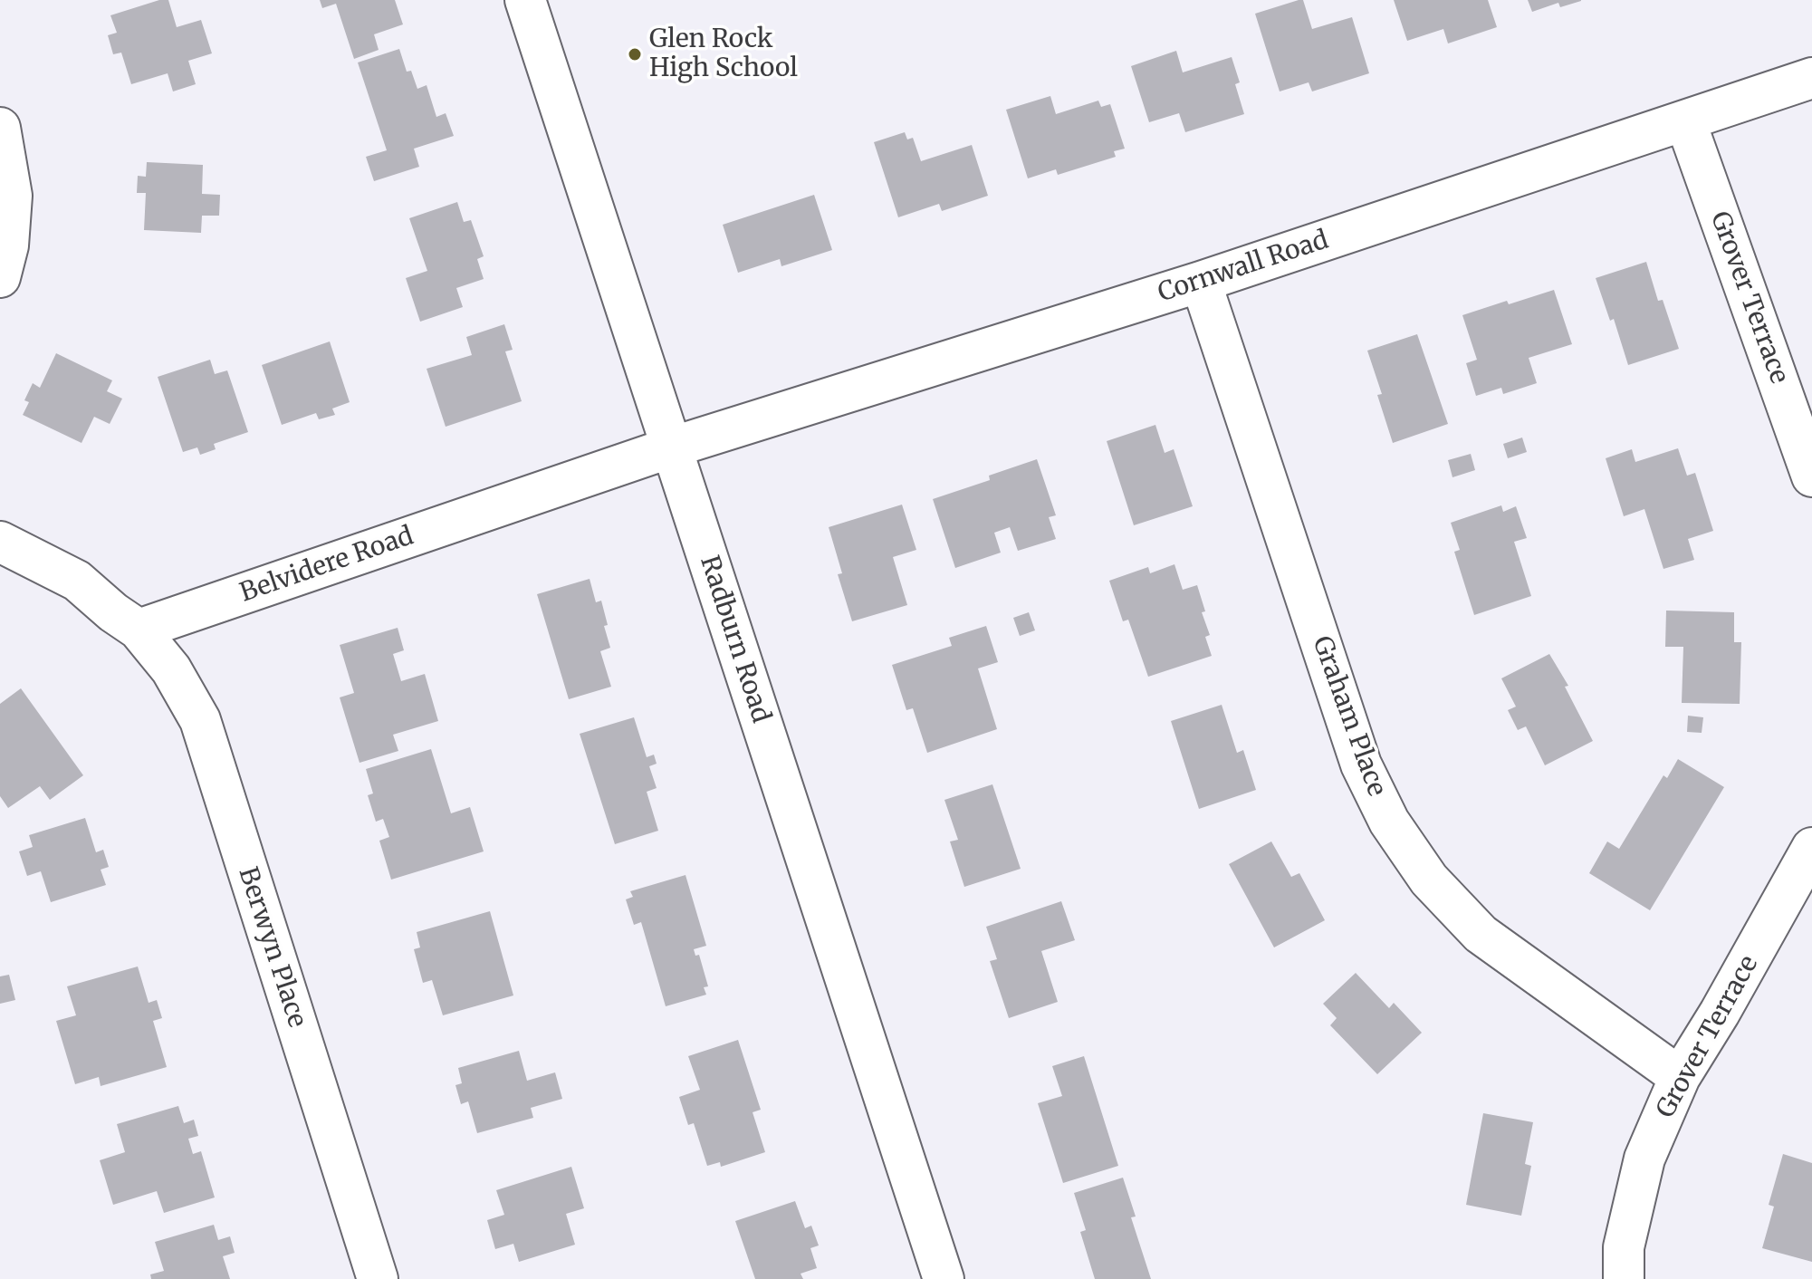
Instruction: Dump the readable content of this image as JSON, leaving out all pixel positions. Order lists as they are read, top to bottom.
{
  "streets": {
    "street": [
      "Cornwall Road",
      "Grover Terrace",
      "Belvidere Road",
      "Radburn Road",
      "Graham Place",
      "Berwyn Place"
    ]
  },
  "crossings": [
    ["Cornwall Road", "Grover Terrace"],
    ["Cornwall Road", "Belvidere Road"],
    ["Cornwall Road", "Radburn Road"],
    ["Cornwall Road", "Graham Place"],
    ["Grover Terrace", "Graham Place"],
    ["Belvidere Road", "Radburn Road"],
    ["Belvidere Road", "Berwyn Place"]
  ],
  "places": ["Glen Rock High School"]
}
